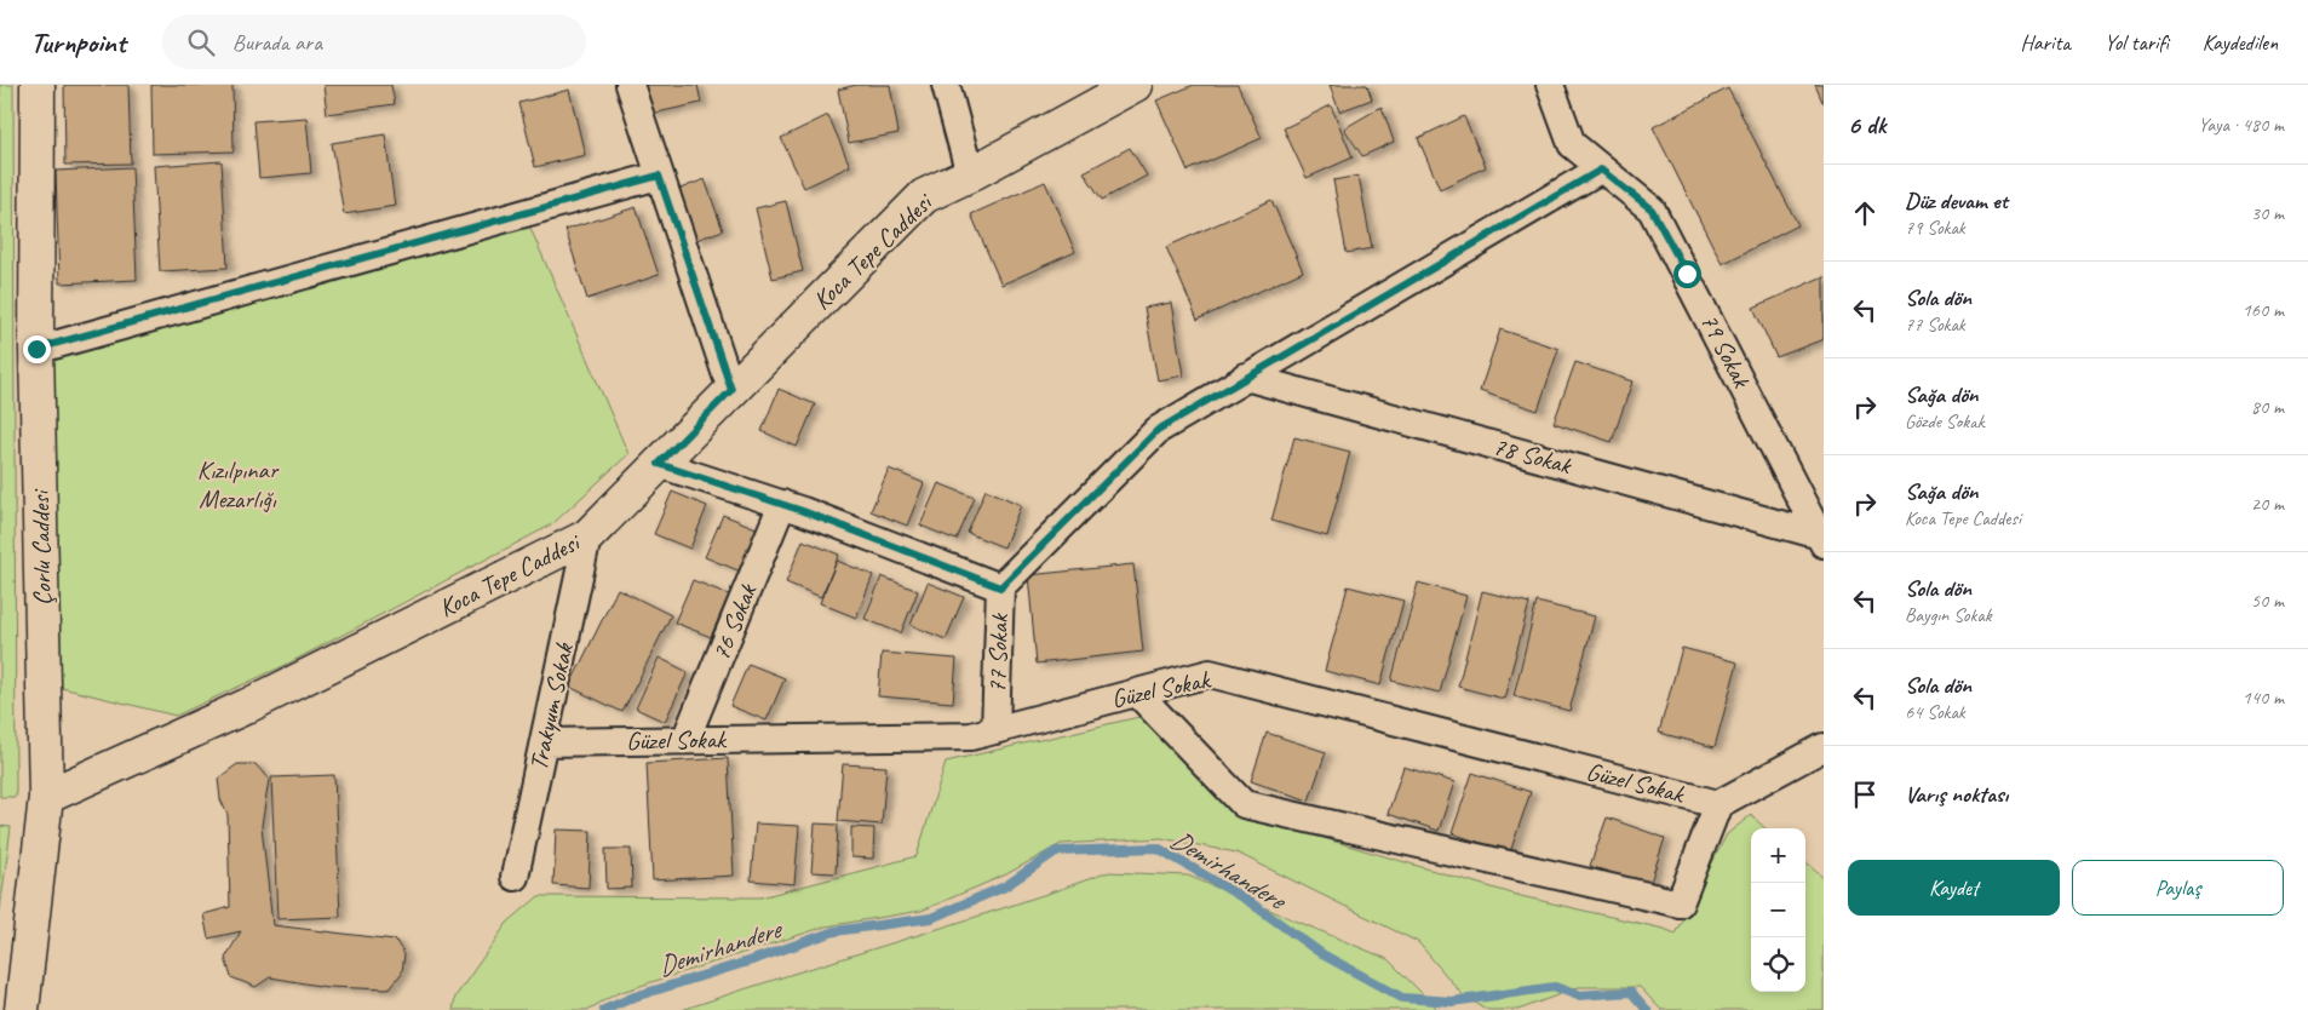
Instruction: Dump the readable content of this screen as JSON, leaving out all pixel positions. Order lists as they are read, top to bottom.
{
  "streets": {
    "main road": ["Koca Tepe Caddesi", "Çorlu Caddesi"],
    "street": [
      "79 Sokak",
      "78 Sokak",
      "76 Sokak",
      "77 Sokak",
      "Güzel Sokak",
      "Trakyum Sokak"
    ]
  },
  "crossings": [
    ["Koca Tepe Caddesi", "Çorlu Caddesi"],
    ["Koca Tepe Caddesi", "Trakyum Sokak"],
    ["79 Sokak", "78 Sokak"],
    ["79 Sokak", "77 Sokak"],
    ["78 Sokak", "77 Sokak"],
    ["76 Sokak", "Güzel Sokak"],
    ["77 Sokak", "Güzel Sokak"],
    ["Güzel Sokak", "Trakyum Sokak"]
  ],
  "water": ["Demirhandere"],
  "parks": ["Kızılpınar Mezarlığı"],
  "page": {
    "header": "Turnpoint",
    "search": "Burada ara",
    "nav": ["Harita", "Yol tarifi", "Kaydedilen"],
    "heading": ["6 dk", "Yaya · 480 m"],
    "list": [
      ["Düz devam et", "79 Sokak", "30 m"],
      ["Sola dön", "77 Sokak", "160 m"],
      ["Sağa dön", "Gözde Sokak", "80 m"],
      ["Sağa dön", "Koca Tepe Caddesi", "20 m"],
      ["Sola dön", "Baygın Sokak", "50 m"],
      ["Sola dön", "64 Sokak", "140 m"],
      "Varış noktası"
    ],
    "map_buttons": ["+", "−"],
    "buttons": ["Kaydet", "Paylaş"]
  }
}
